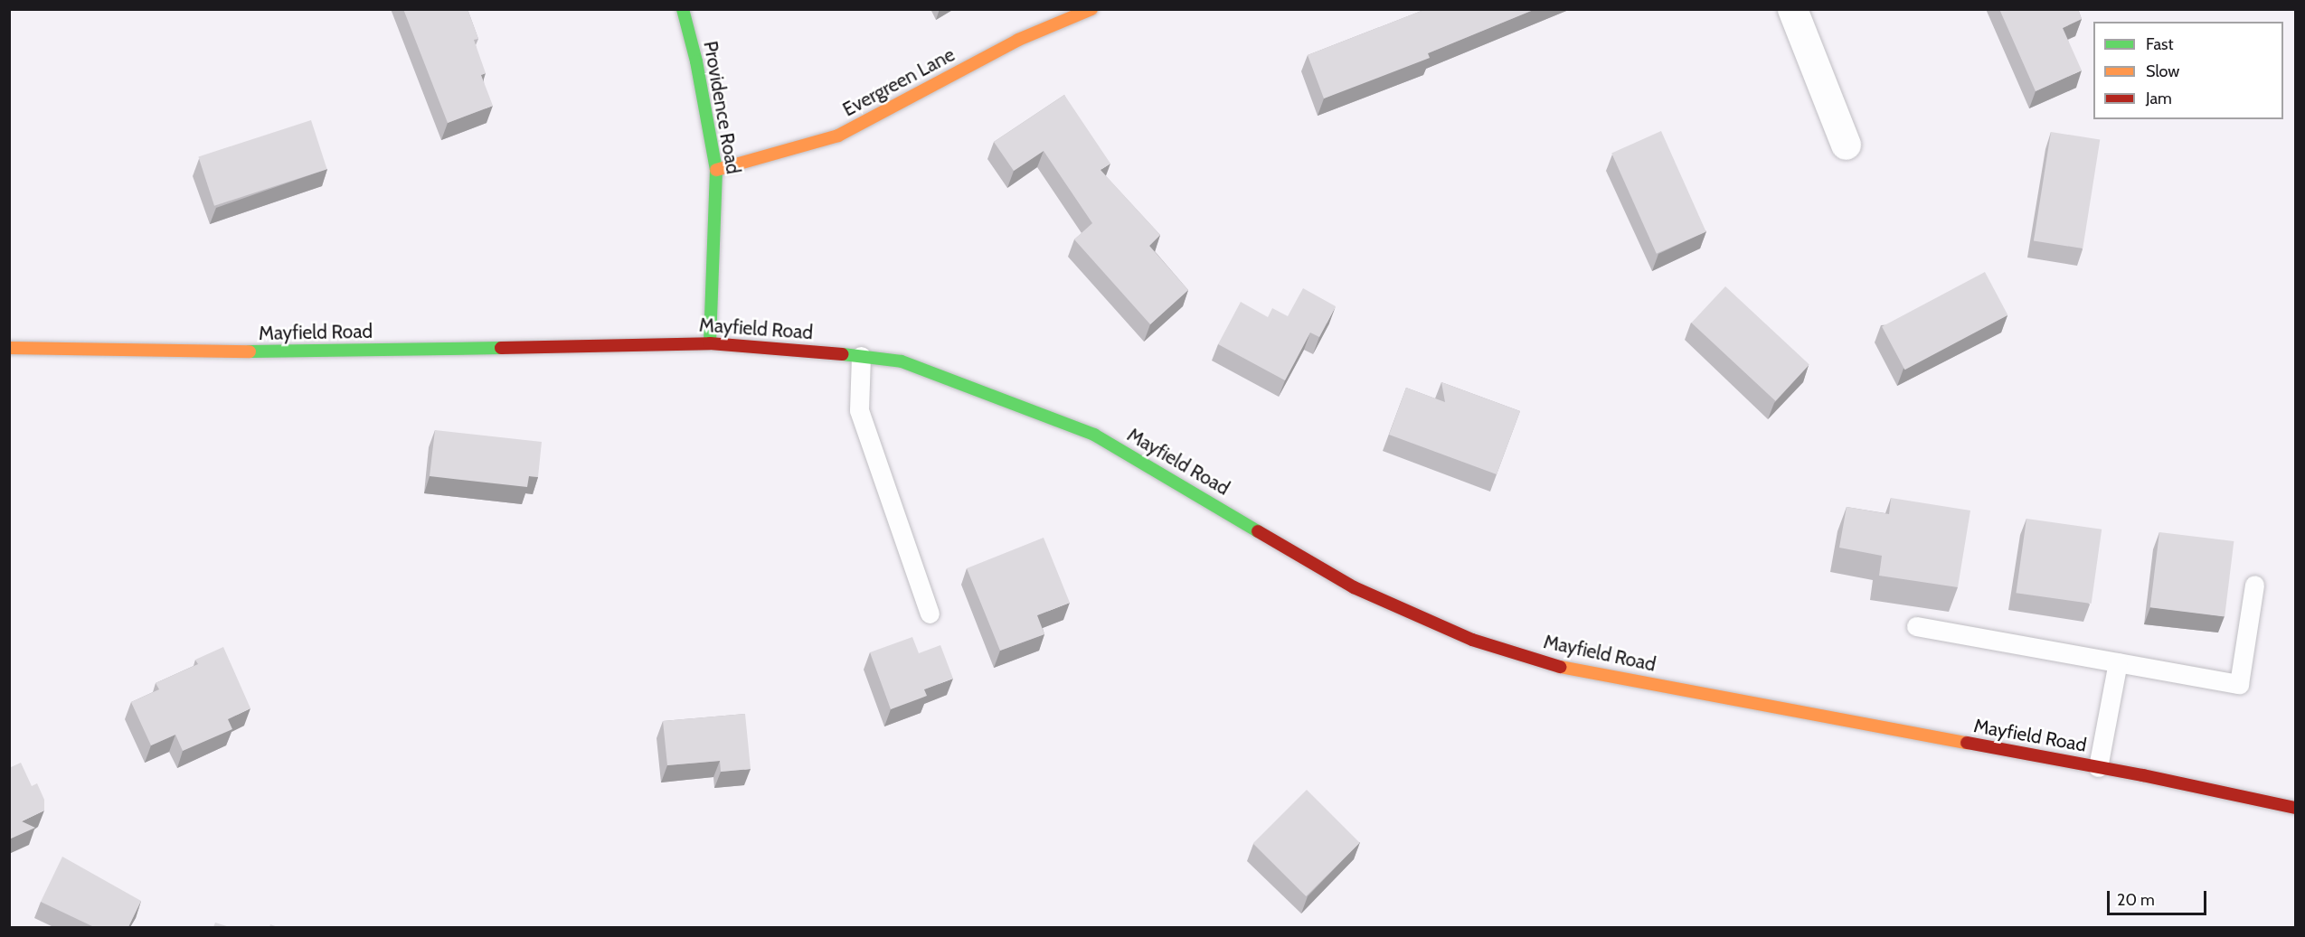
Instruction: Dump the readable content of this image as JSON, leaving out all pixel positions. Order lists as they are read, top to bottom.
{
  "streets": {
    "street": ["Evergreen Lane", "Providence Road", "Mayfield Road"]
  },
  "crossings": [
    ["Evergreen Lane", "Providence Road"],
    ["Providence Road", "Mayfield Road"]
  ],
  "legend": ["Fast", "Slow", "Jam"],
  "scale_bar": "20 m"
}
